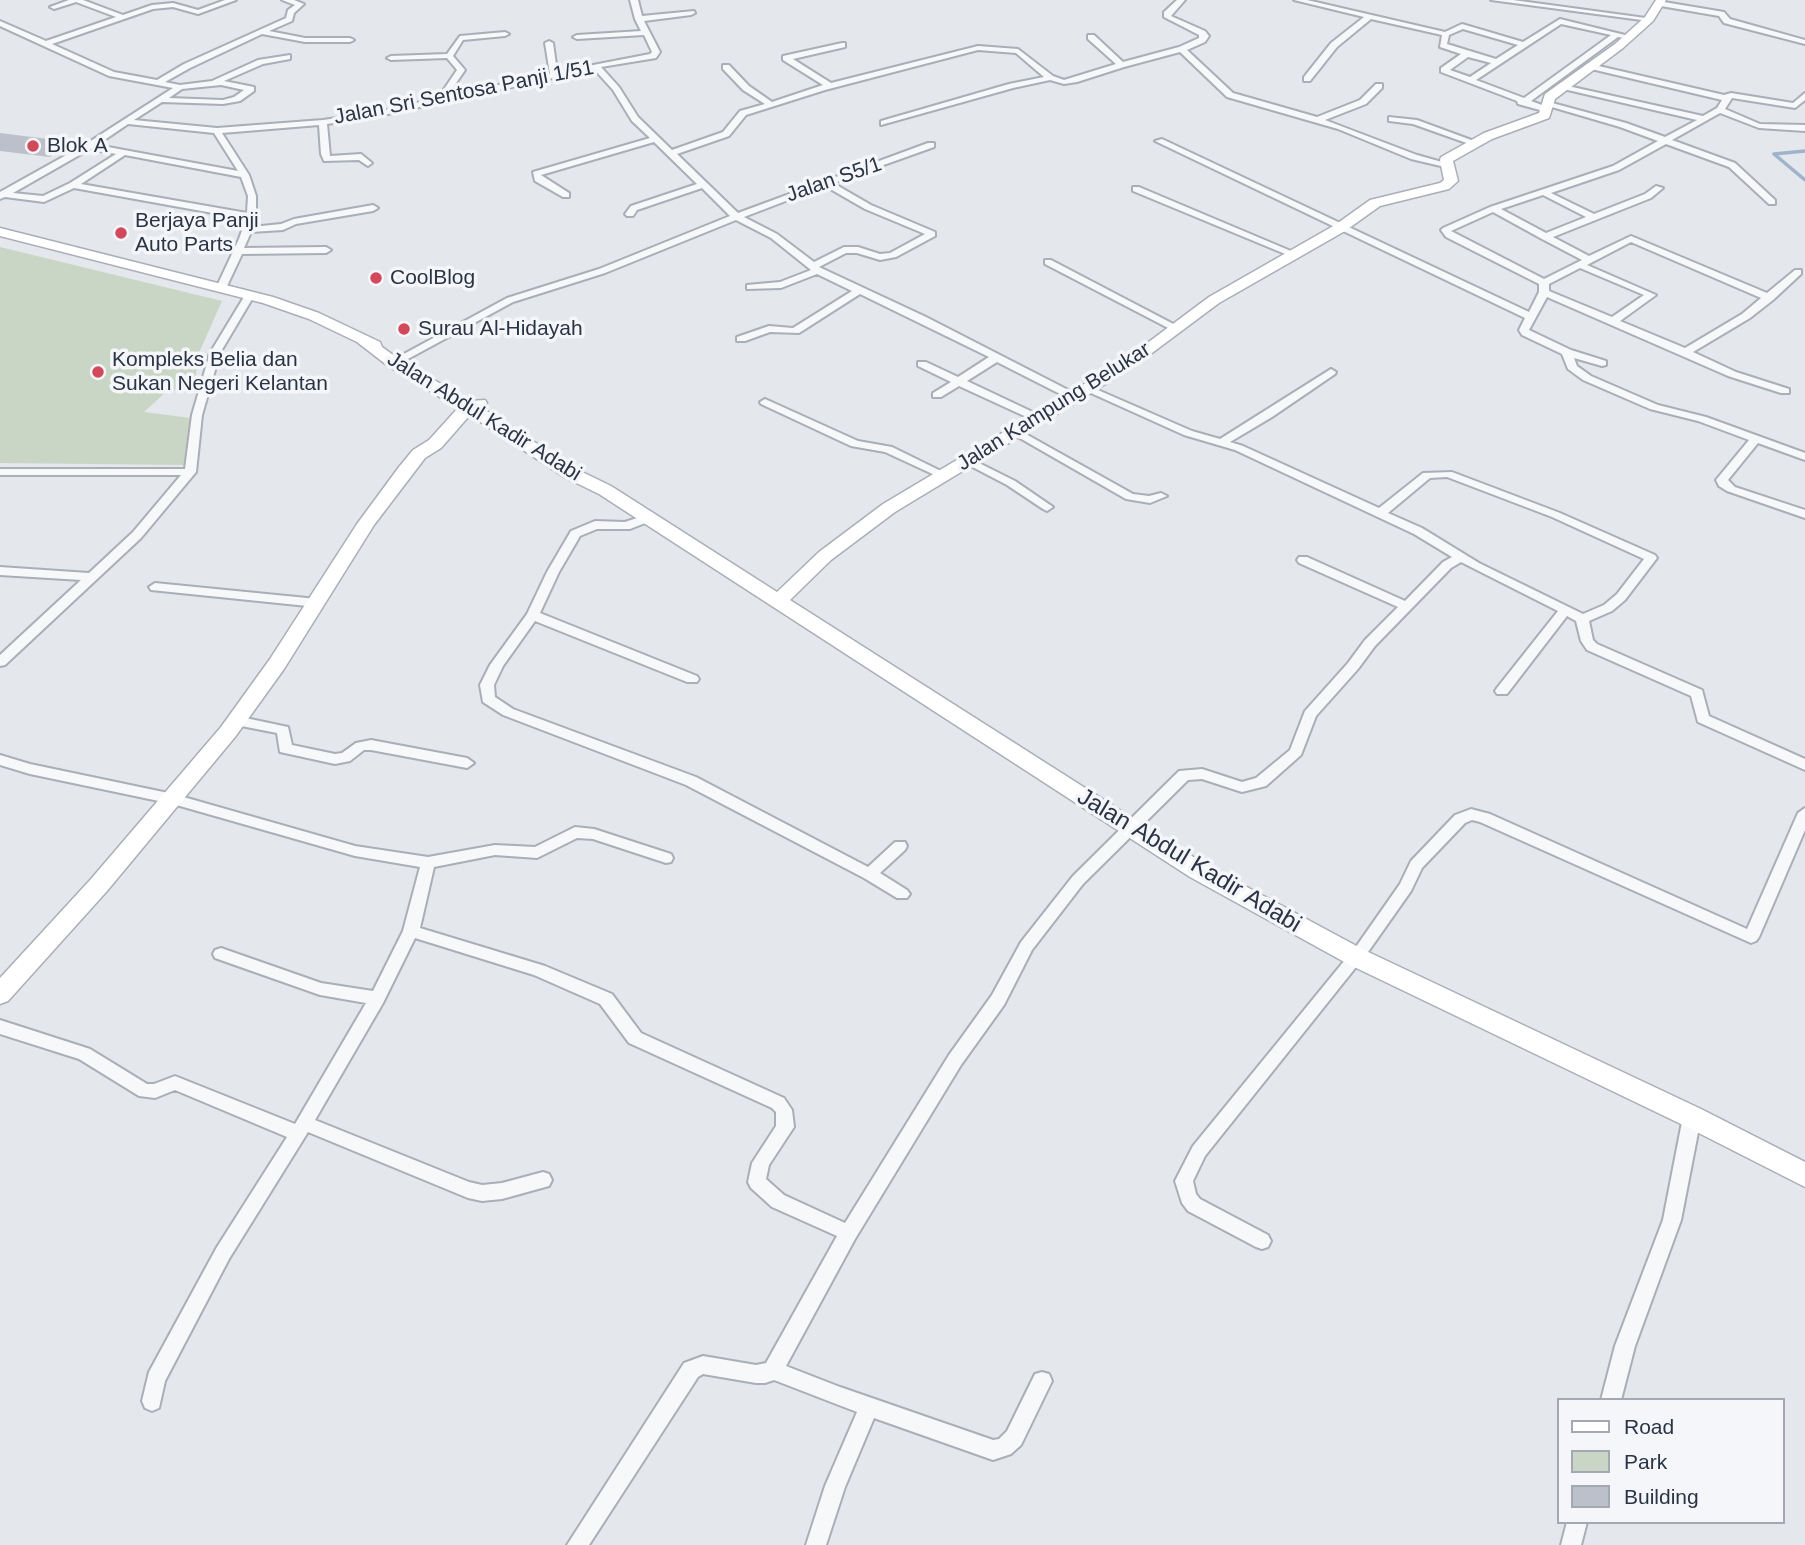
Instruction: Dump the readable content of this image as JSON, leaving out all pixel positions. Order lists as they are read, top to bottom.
{
  "streets": {
    "main road": ["Jalan Kampung Belukar", "Jalan Abdul Kadir Adabi"],
    "street": ["Jalan Sri Sentosa Panji 1/51", "Jalan S5/1"]
  },
  "crossings": [
    ["Jalan S5/1", "Jalan Abdul Kadir Adabi"],
    ["Jalan Kampung Belukar", "Jalan Abdul Kadir Adabi"]
  ],
  "places": [
    "Blok A",
    "Berjaya Panji Auto Parts",
    "CoolBlog",
    "Surau Al-Hidayah",
    "Kompleks Belia dan Sukan Negeri Kelantan"
  ],
  "legend": ["Road", "Park", "Building"]
}
